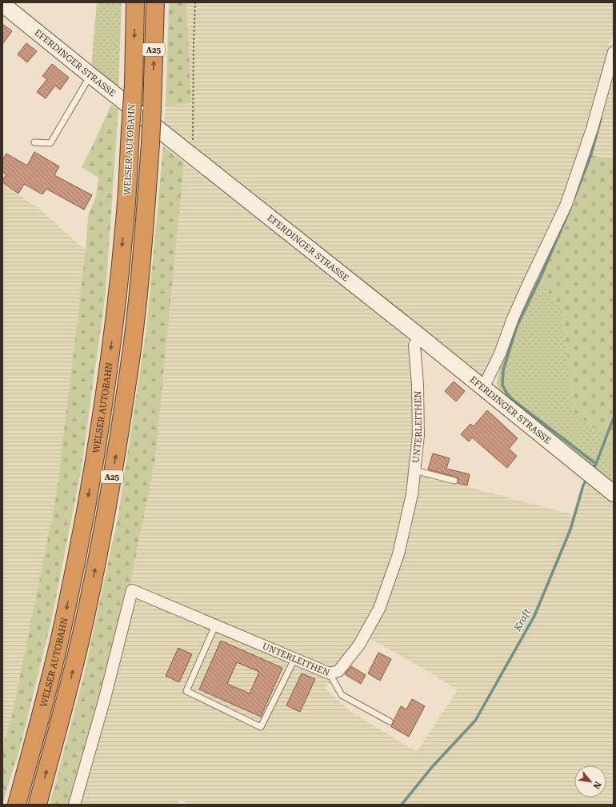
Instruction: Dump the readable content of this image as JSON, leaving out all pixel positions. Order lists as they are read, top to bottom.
{
  "streets": {
    "highway": ["A25", "WELSER AUTOBAHN"],
    "main road": ["EFERDINGER STRASSE"],
    "street": ["UNTERLEITHEN"]
  },
  "crossings": [
    ["EFERDINGER STRASSE", "UNTERLEITHEN"]
  ],
  "water": ["Kraft"],
  "north": "bottom right"
}
